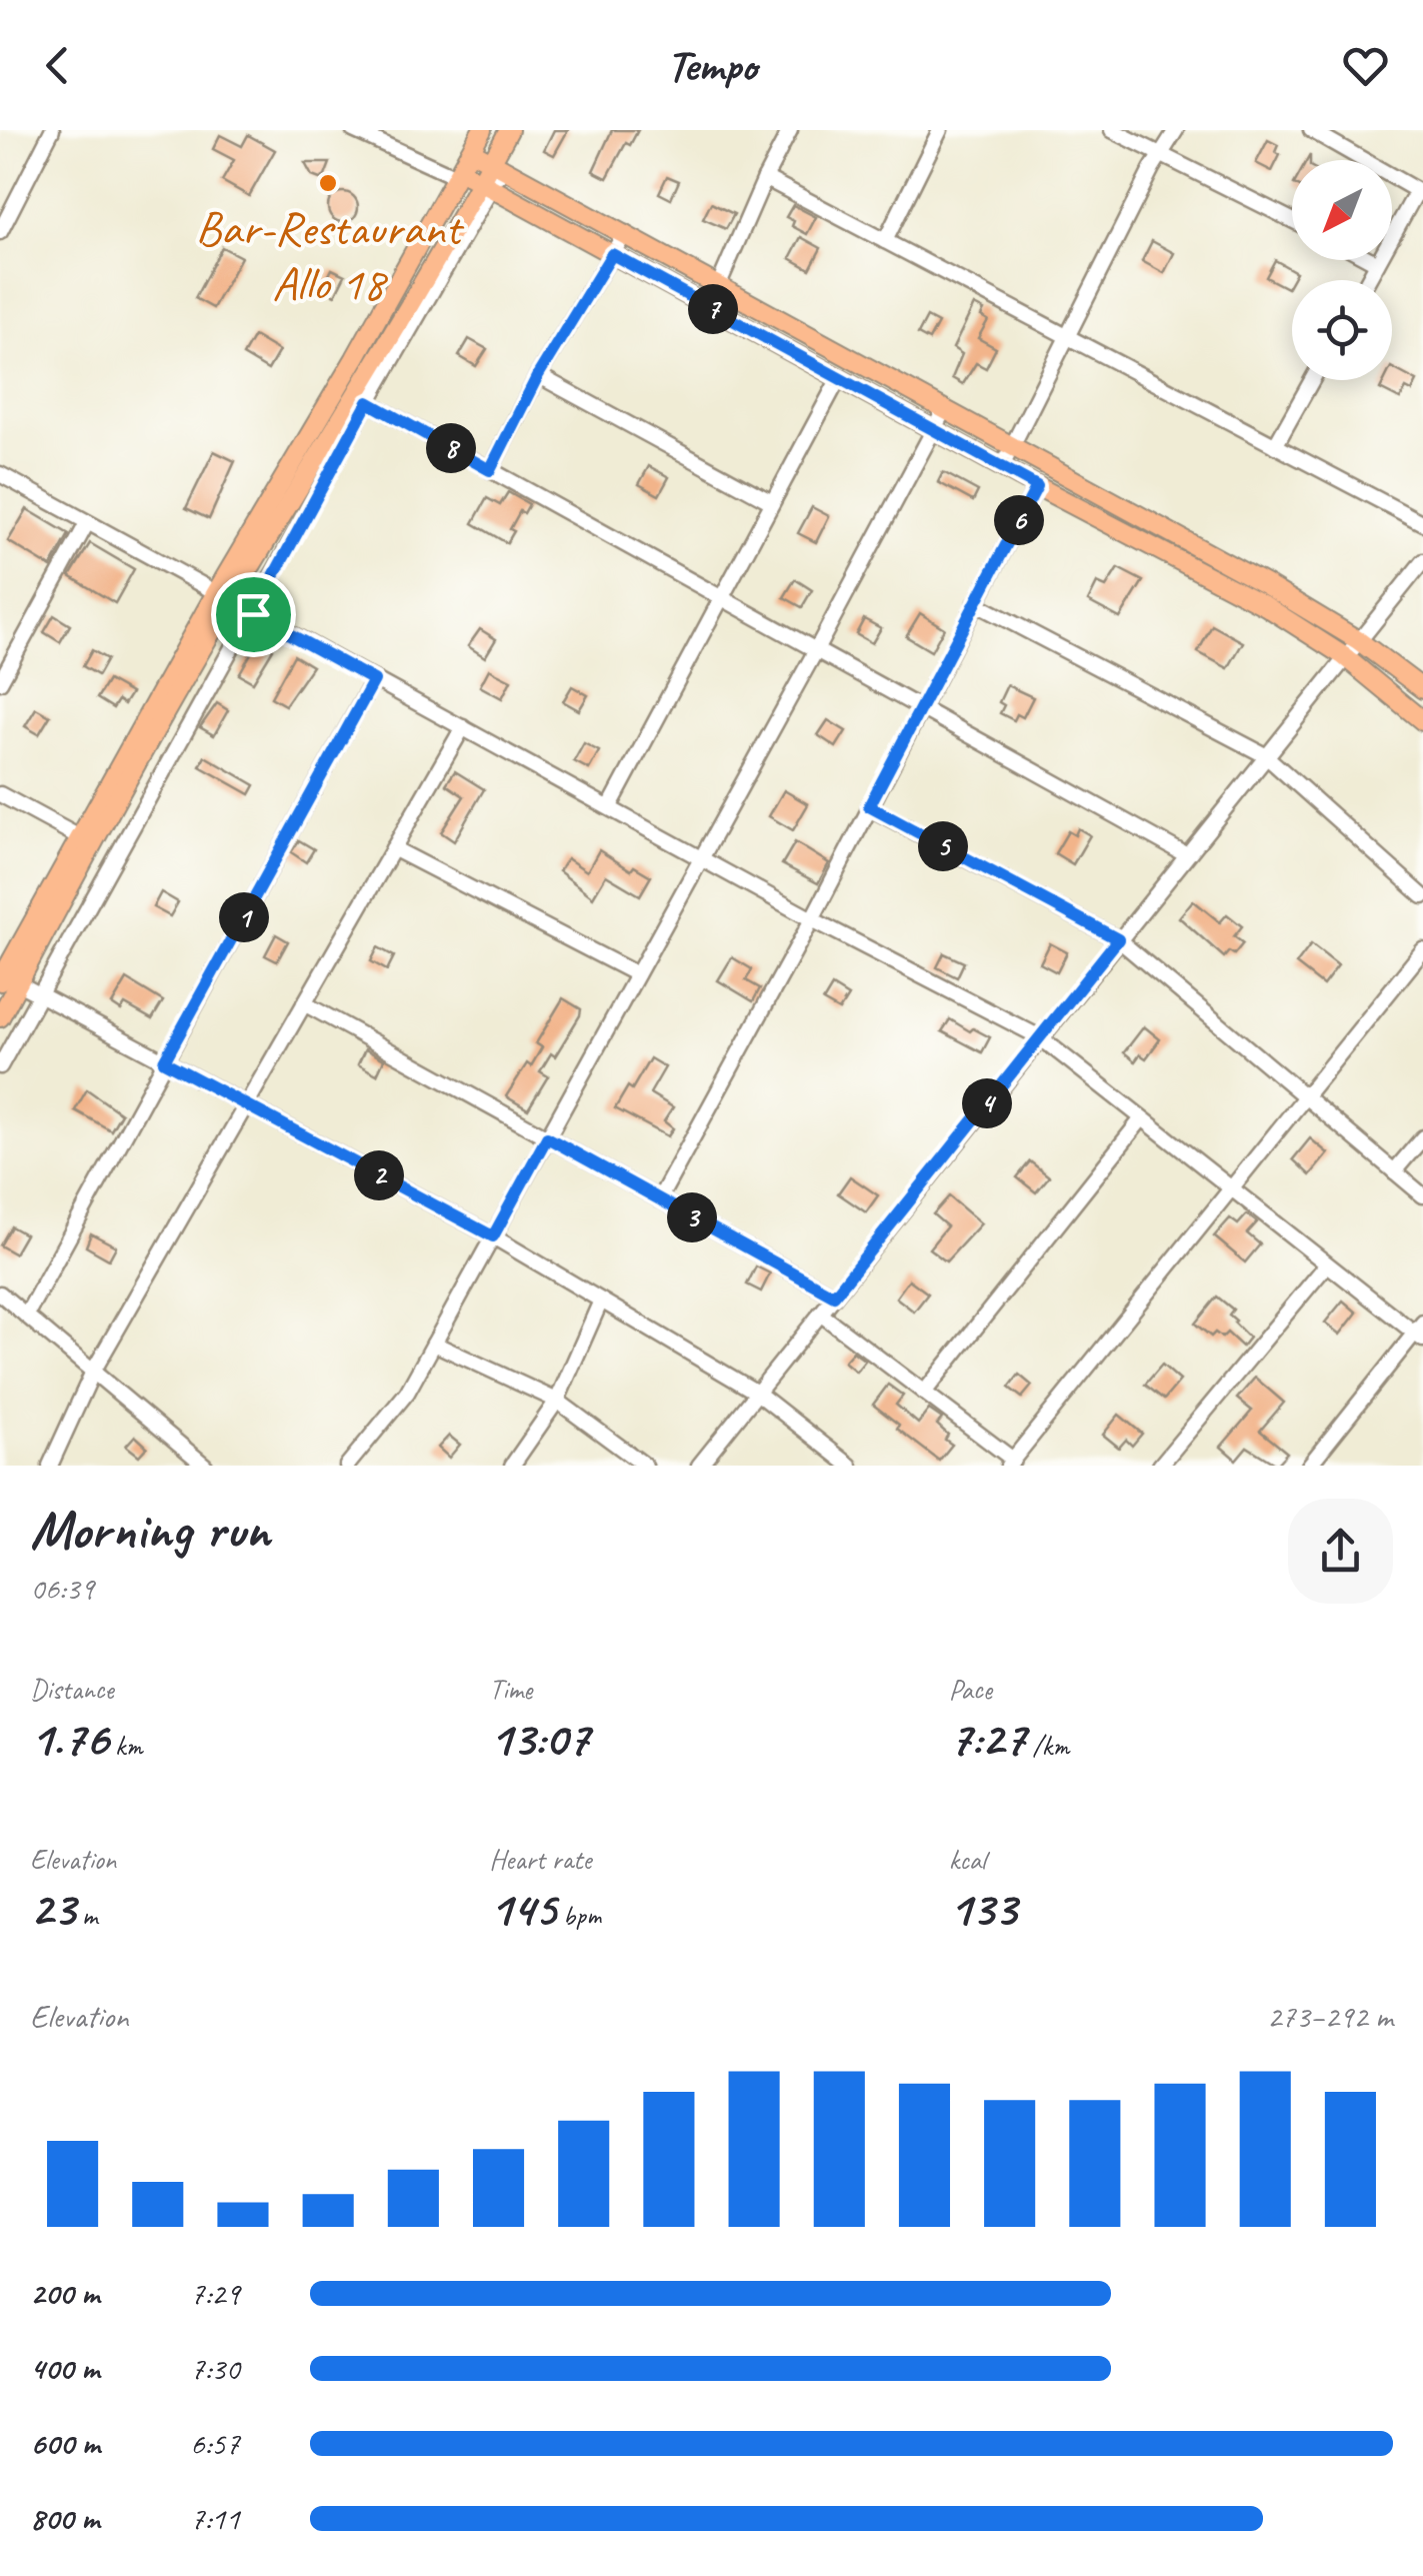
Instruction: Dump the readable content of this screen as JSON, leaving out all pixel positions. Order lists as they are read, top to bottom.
{
  "places": ["Bar-Restaurant Allo 18"],
  "north": "bottom left",
  "page": {
    "header": "Tempo",
    "pins": [
      "7",
      "8",
      "6",
      "5",
      "1",
      "4",
      "2",
      "3"
    ],
    "heading": ["Morning run", "06:39"],
    "stats": [
      ["Distance", "1.76 km"],
      ["Time", "13:07"],
      ["Pace", "7:27 /km"],
      ["Elevation", "23 m"],
      ["Heart rate", "145 bpm"],
      ["kcal", "133"]
    ],
    "chart": ["Elevation", "273–292 m"],
    "list": [
      {
        "name": "200 m",
        "note": "7:29"
      },
      {
        "name": "400 m",
        "note": "7:30"
      },
      {
        "name": "600 m",
        "note": "6:57"
      },
      {
        "name": "800 m",
        "note": "7:11"
      }
    ]
  }
}
